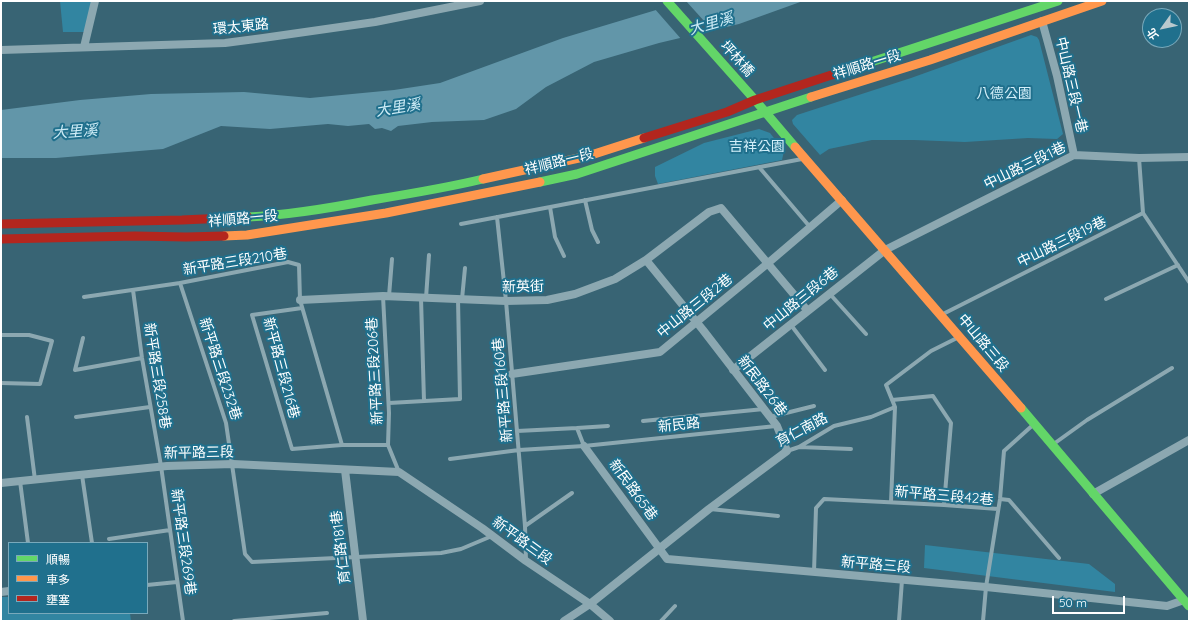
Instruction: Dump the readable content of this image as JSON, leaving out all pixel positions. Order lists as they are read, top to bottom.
{
  "streets": {
    "street": [
      "環太東路",
      "坪林橋",
      "祥順路一段",
      "中山路三段一巷",
      "中山路三段1巷",
      "新英街",
      "中山路三段6巷",
      "中山路三段2巷",
      "中山路三段",
      "新民路26巷",
      "育仁南路",
      "新平路三段",
      "新民路65巷",
      "育仁路181巷"
    ],
    "lane": [
      "中山路三段19巷",
      "新平路三段210巷",
      "新平路三段216巷",
      "新平路三段232巷",
      "新平路三段206巷",
      "新平路三段258巷",
      "新平路三段160巷",
      "新民路",
      "新平路三段42巷",
      "新平路三段269巷"
    ]
  },
  "crossings": [
    ["坪林橋", "祥順路一段"],
    ["坪林橋", "中山路三段"],
    ["祥順路一段", "中山路三段一巷"],
    ["祥順路一段", "中山路三段"],
    ["中山路三段一巷", "中山路三段1巷"],
    ["中山路三段1巷", "中山路三段6巷"],
    ["中山路三段1巷", "中山路三段"],
    ["中山路三段19巷", "中山路三段"],
    ["新平路三段210巷", "新英街"],
    ["新平路三段210巷", "新平路三段216巷"],
    ["新平路三段210巷", "新平路三段232巷"],
    ["新平路三段210巷", "新平路三段258巷"],
    ["新英街", "中山路三段2巷"],
    ["新英街", "新平路三段216巷"],
    ["新英街", "新平路三段206巷"],
    ["新英街", "新民路26巷"],
    ["新英街", "新平路三段160巷"],
    ["中山路三段6巷", "中山路三段"],
    ["中山路三段6巷", "新民路26巷"],
    ["中山路三段2巷", "中山路三段"],
    ["中山路三段2巷", "新民路26巷"],
    ["中山路三段2巷", "新平路三段160巷"],
    ["中山路三段", "新平路三段"],
    ["新平路三段232巷", "新平路三段"],
    ["新平路三段232巷", "育仁路181巷"],
    ["新平路三段258巷", "新平路三段"],
    ["新平路三段258巷", "新平路三段269巷"],
    ["新民路26巷", "新民路"],
    ["新民路26巷", "育仁南路"],
    ["新平路三段160巷", "新民路"],
    ["新平路三段160巷", "新平路三段"],
    ["新民路", "新民路65巷"],
    ["育仁南路", "新平路三段"],
    ["育仁南路", "新民路65巷"],
    ["新平路三段", "新民路65巷"],
    ["新平路三段", "新平路三段42巷"],
    ["新平路三段", "新平路三段269巷"],
    ["新平路三段", "育仁路181巷"]
  ],
  "water": ["大里溪"],
  "parks": ["八德公園", "吉祥公園"],
  "legend": ["順暢", "車多", "壅塞"],
  "scale_bar": "50 m",
  "north": "bottom left"
}
